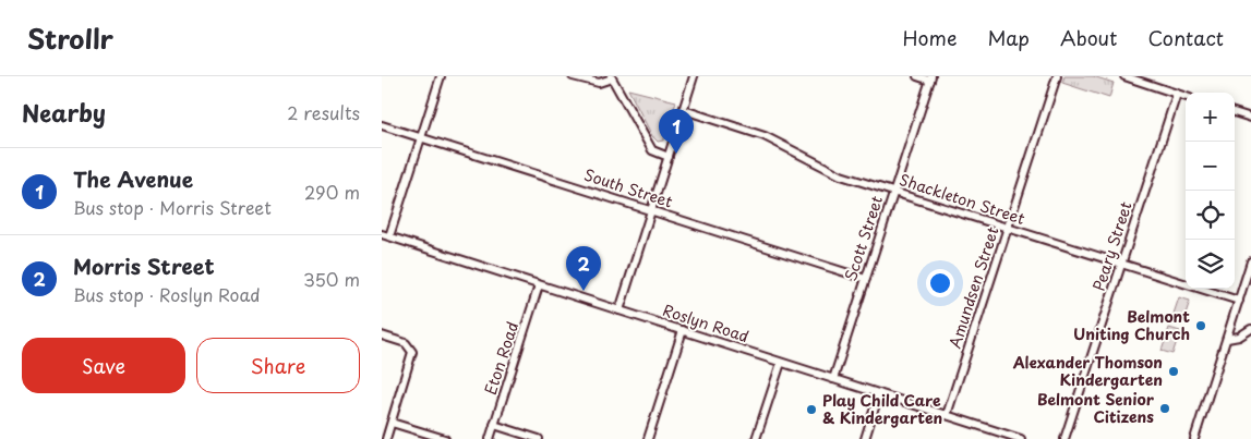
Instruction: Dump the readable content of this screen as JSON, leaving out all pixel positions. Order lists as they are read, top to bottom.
{
  "streets": {
    "street": [
      "South Street",
      "Shackleton Street",
      "Scott Street",
      "Peary Street",
      "Amundsen Street",
      "Roslyn Road",
      "Eton Road"
    ]
  },
  "crossings": [
    ["South Street", "Scott Street"],
    ["Shackleton Street", "Scott Street"],
    ["Shackleton Street", "Peary Street"],
    ["Shackleton Street", "Amundsen Street"],
    ["Scott Street", "Roslyn Road"],
    ["Amundsen Street", "Roslyn Road"],
    ["Roslyn Road", "Eton Road"]
  ],
  "places": [
    "Belmont Uniting Church",
    "Alexander Thomson Kindergarten",
    "Belmont Senior Citizens",
    "Play Child Care & Kindergarten"
  ],
  "page": {
    "header": "Strollr",
    "nav": [
      "Home",
      "Map",
      "About",
      "Contact"
    ],
    "heading": ["Nearby", "2 results"],
    "map_buttons": ["+", "−"],
    "pins": ["1", "2"],
    "list": [
      {
        "mark": "1",
        "name": "The Avenue",
        "note": "Bus stop · Morris Street",
        "value": "290 m"
      },
      {
        "mark": "2",
        "name": "Morris Street",
        "note": "Bus stop · Roslyn Road",
        "value": "350 m"
      }
    ],
    "buttons": ["Save", "Share"]
  }
}
